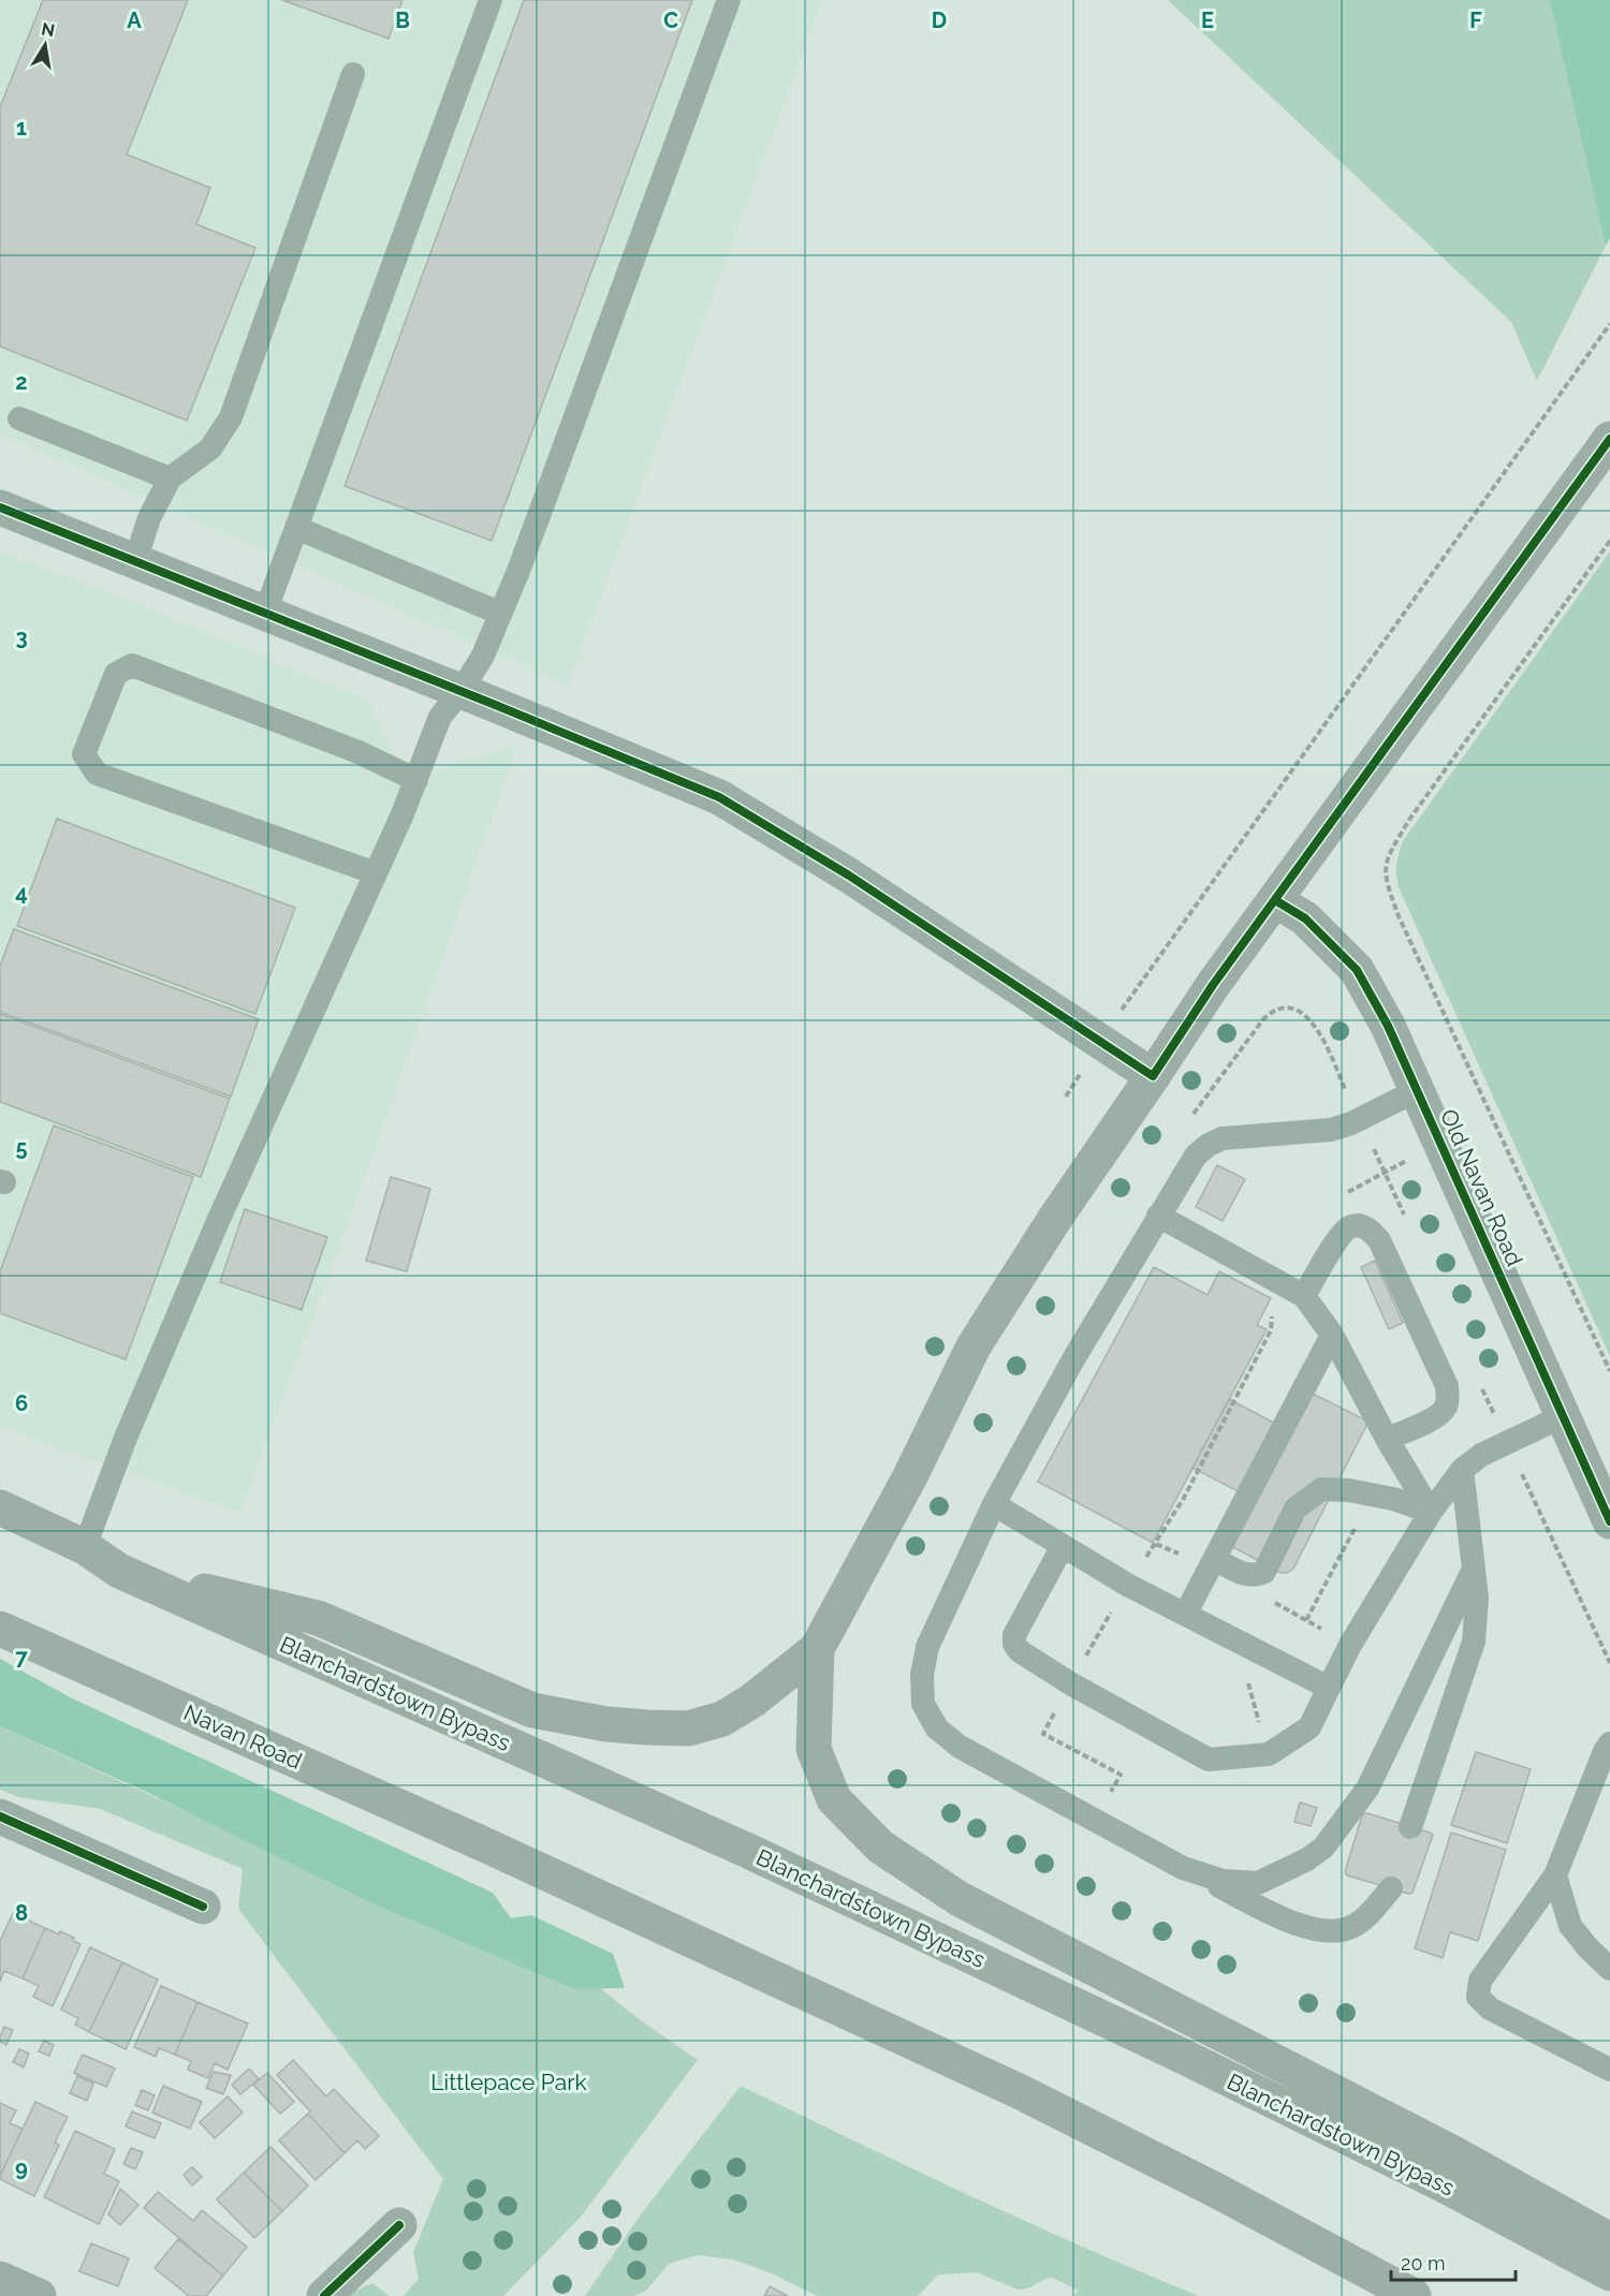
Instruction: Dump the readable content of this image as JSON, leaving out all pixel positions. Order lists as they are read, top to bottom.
{
  "streets": {
    "highway": ["Blanchardstown Bypass", "Navan Road"],
    "street": ["Old Navan Road"]
  },
  "parks": ["Littlepace Park"],
  "scale_bar": "20 m",
  "north": "top",
  "grid": {
    "columns": [
      "A",
      "B",
      "C",
      "D",
      "E",
      "F"
    ],
    "rows": [
      "1",
      "2",
      "3",
      "4",
      "5",
      "6",
      "7",
      "8",
      "9"
    ]
  }
}
